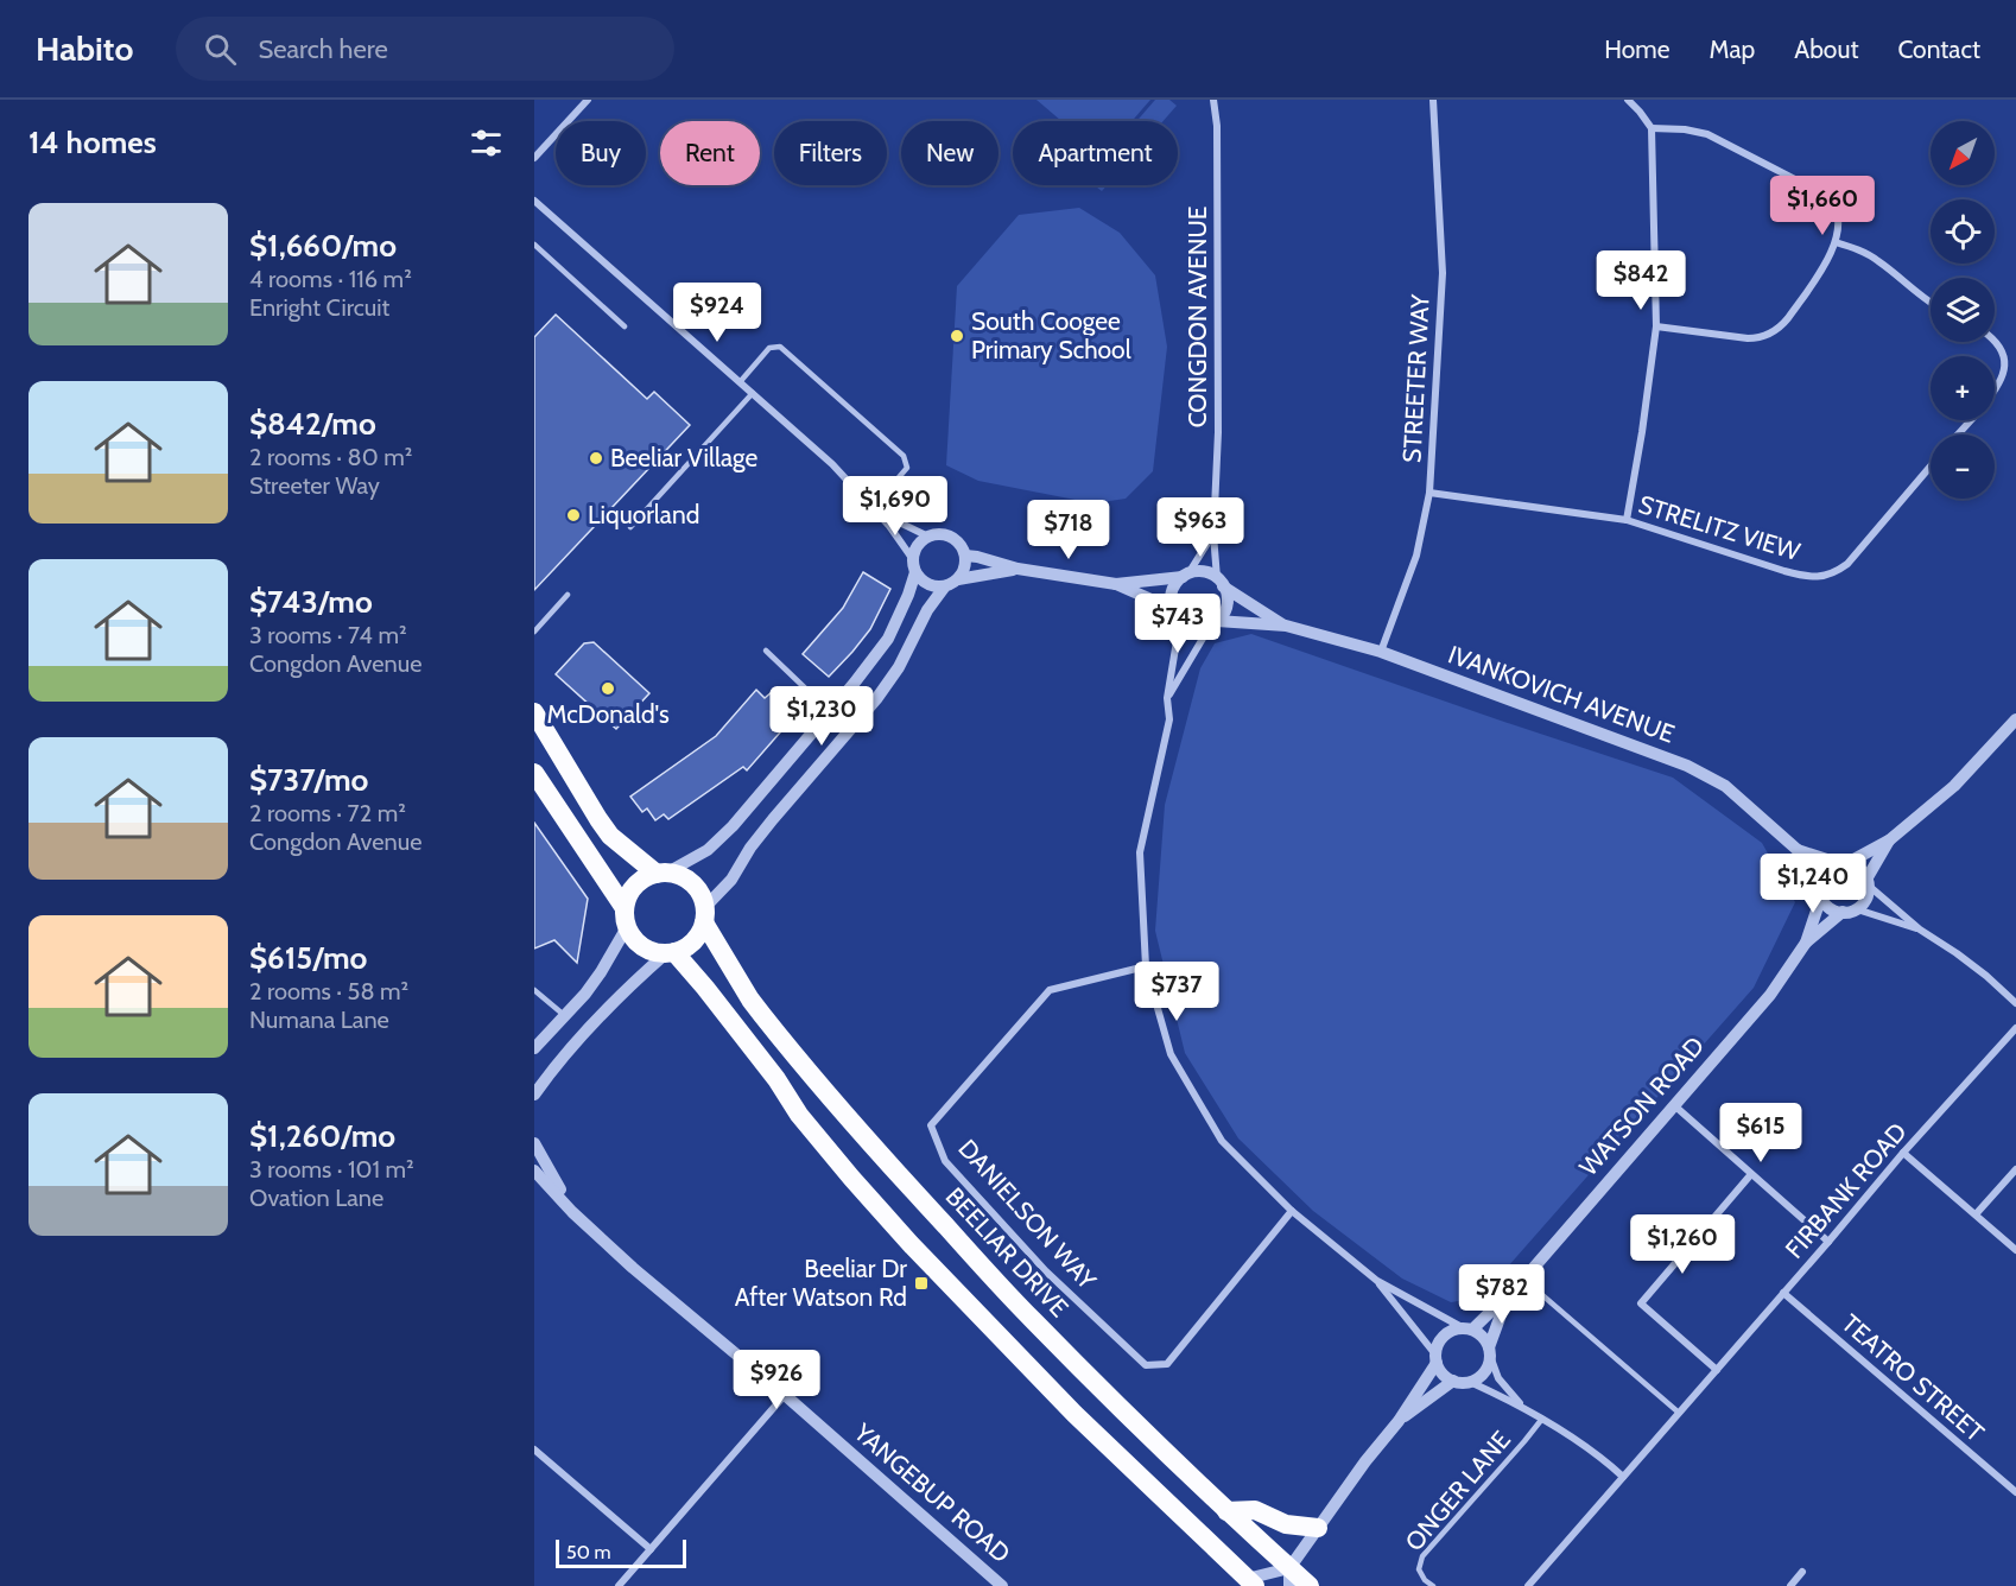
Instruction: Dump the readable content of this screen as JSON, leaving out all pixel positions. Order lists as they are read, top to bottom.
{
  "streets": {
    "highway": ["BEELIAR DRIVE"],
    "street": [
      "CONGDON AVENUE",
      "STREETER WAY",
      "STRELITZ VIEW",
      "IVANKOVICH AVENUE",
      "WATSON ROAD",
      "FIRBANK ROAD",
      "DANIELSON WAY",
      "TEATRO STREET",
      "YANGEBUP ROAD"
    ],
    "lane": ["ONGER LANE"]
  },
  "crossings": [
    ["CONGDON AVENUE", "IVANKOVICH AVENUE"],
    ["STREETER WAY", "STRELITZ VIEW"],
    ["STREETER WAY", "IVANKOVICH AVENUE"],
    ["IVANKOVICH AVENUE", "WATSON ROAD"],
    ["FIRBANK ROAD", "TEATRO STREET"]
  ],
  "places": {
    "other": [
      "South Coogee Primary School",
      "Beeliar Village",
      "Liquorland",
      "McDonald's"
    ],
    "transit": ["Beeliar Dr After Watson Rd"]
  },
  "scale_bar": "50 m",
  "north": "bottom left",
  "page": {
    "header": "Habito",
    "search": "Search here",
    "nav": [
      "Home",
      "Map",
      "About",
      "Contact"
    ],
    "heading": "14 homes",
    "map_buttons": ["+", "−"],
    "chip": [
      "Buy",
      "Rent",
      "Filters",
      "New",
      "Apartment"
    ],
    "price": [
      "$1,660",
      "$842",
      "$924",
      "$1,690",
      "$963",
      "$718",
      "$743",
      "$1,230",
      "$1,240",
      "$737",
      "$615",
      "$1,260",
      "$782",
      "$926"
    ],
    "list": [
      {
        "name": "$1,660/mo",
        "note": "4 rooms · 116 m² · Enright Circuit"
      },
      {
        "name": "$842/mo",
        "note": "2 rooms · 80 m² · Streeter Way"
      },
      {
        "name": "$743/mo",
        "note": "3 rooms · 74 m² · Congdon Avenue"
      },
      {
        "name": "$737/mo",
        "note": "2 rooms · 72 m² · Congdon Avenue"
      },
      {
        "name": "$615/mo",
        "note": "2 rooms · 58 m² · Numana Lane"
      },
      {
        "name": "$1,260/mo",
        "note": "3 rooms · 101 m² · Ovation Lane"
      }
    ],
    "scale": "50 m"
  }
}
